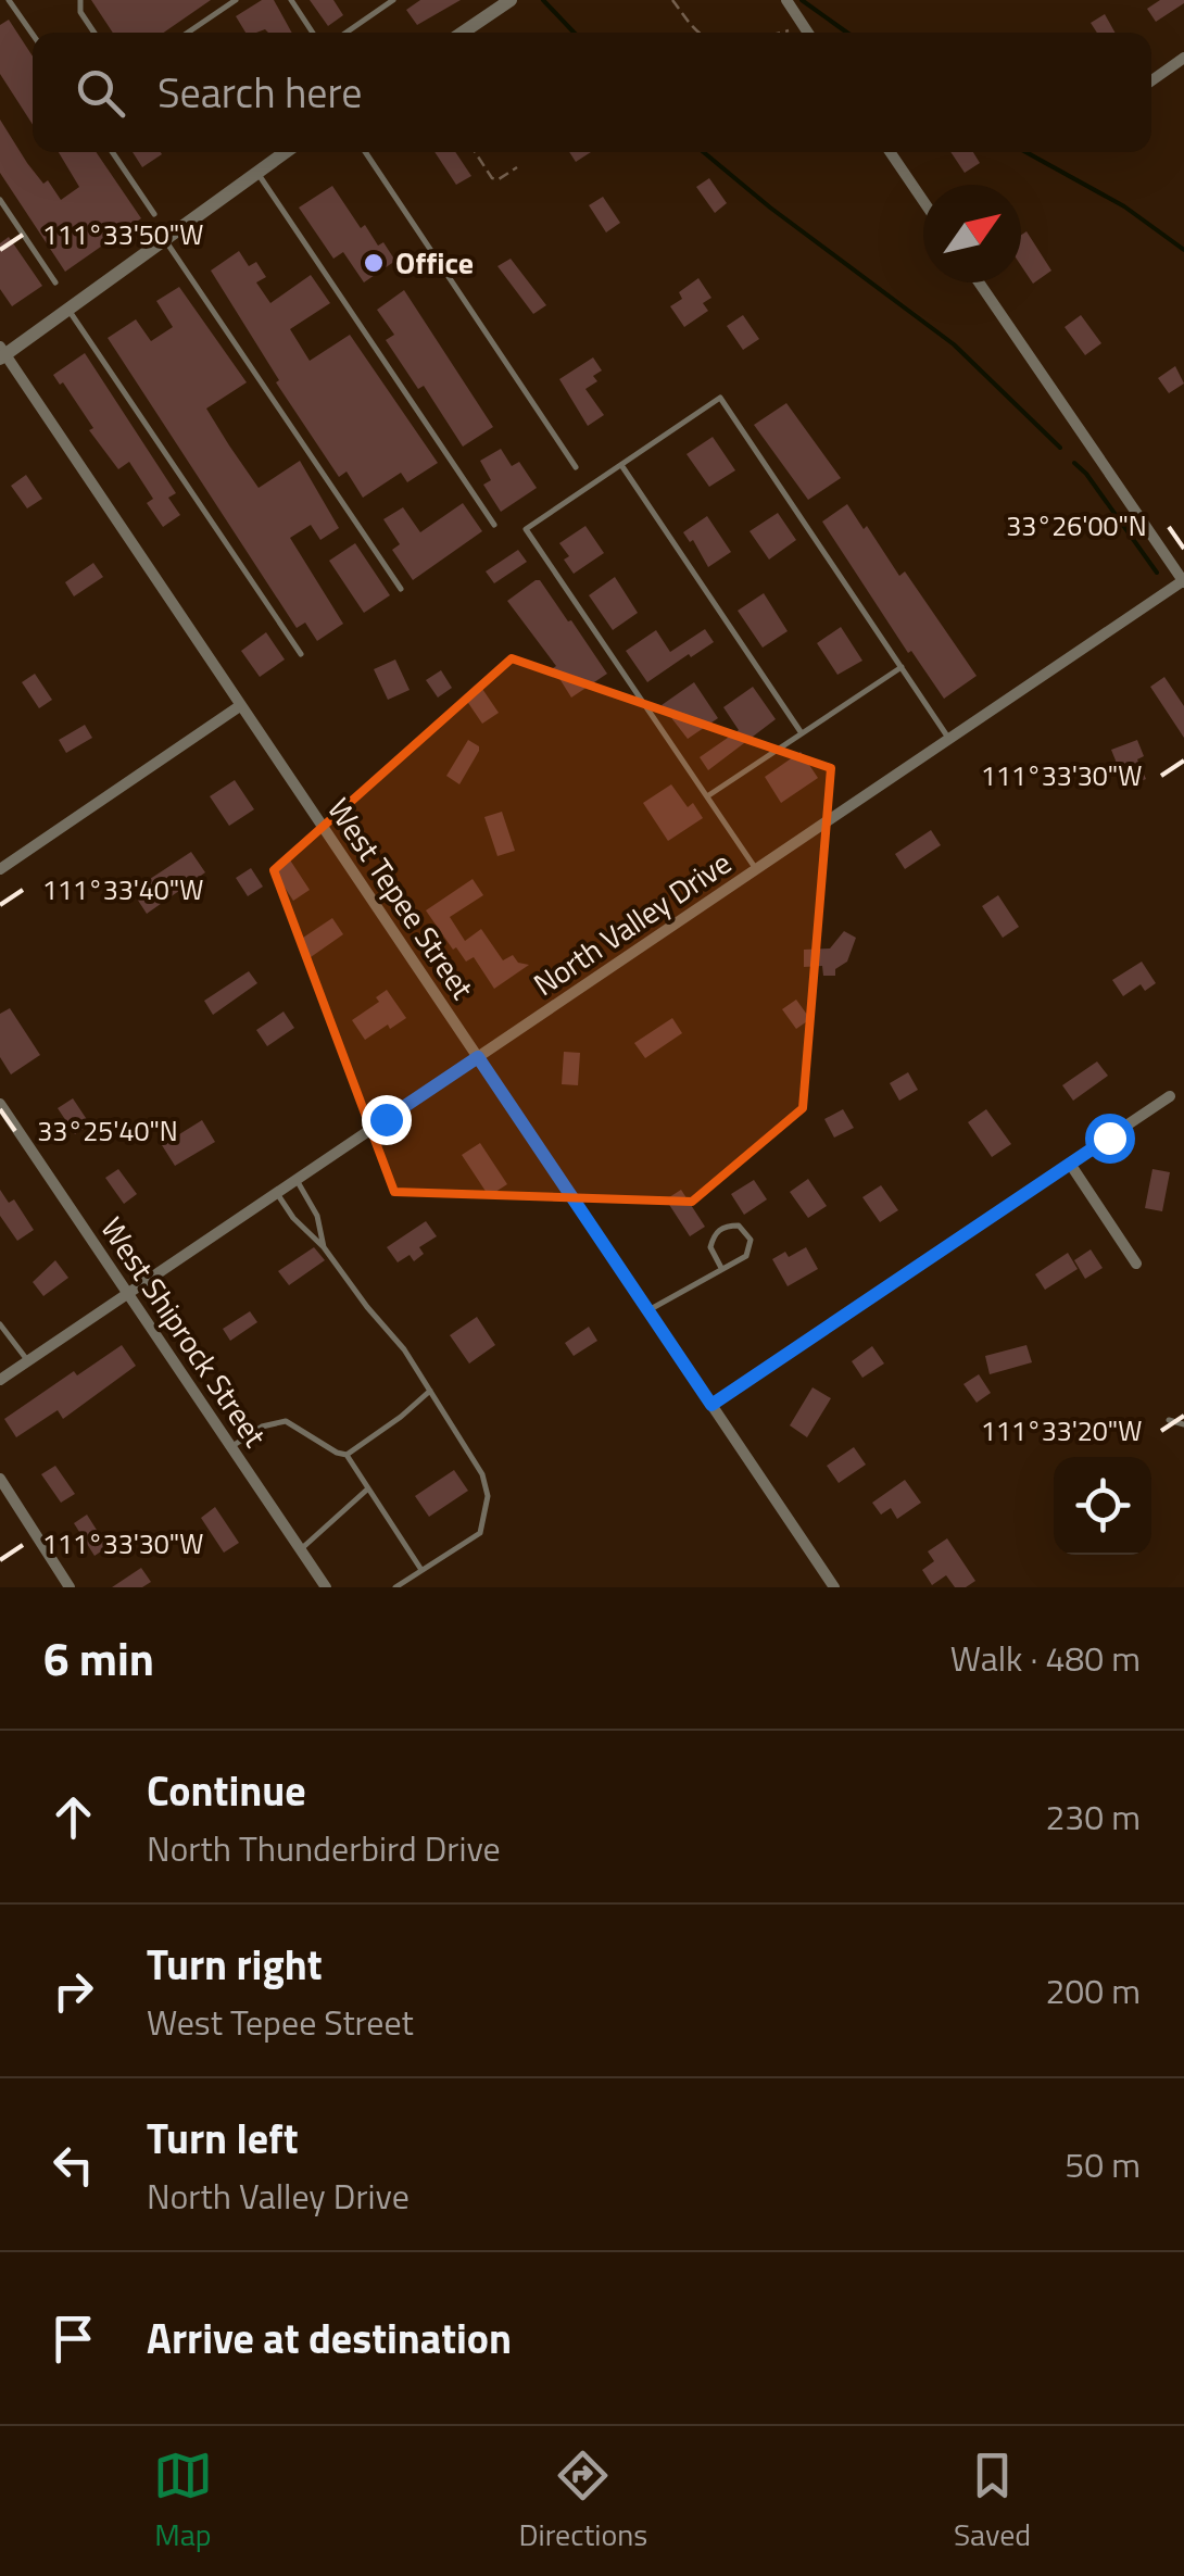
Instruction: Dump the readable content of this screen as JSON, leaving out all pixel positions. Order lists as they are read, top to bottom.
{
  "streets": {
    "street": ["West Tepee Street", "North Valley Drive", "West Shiprock Street"]
  },
  "crossings": [
    ["West Tepee Street", "North Valley Drive"],
    ["North Valley Drive", "West Shiprock Street"]
  ],
  "places": ["Office"],
  "north": "top right",
  "page": {
    "search": "Search here",
    "heading": ["6 min", "Walk · 480 m"],
    "list": [
      ["Continue", "North Thunderbird Drive", "230 m"],
      ["Turn right", "West Tepee Street", "200 m"],
      ["Turn left", "North Valley Drive", "50 m"],
      "Arrive at destination"
    ],
    "nav": ["Map", "Directions", "Saved"]
  },
  "coordinates": [
    "111°33'50\"W",
    "33°26'00\"N",
    "111°33'30\"W",
    "111°33'40\"W",
    "33°25'40\"N",
    "111°33'20\"W"
  ]
}
